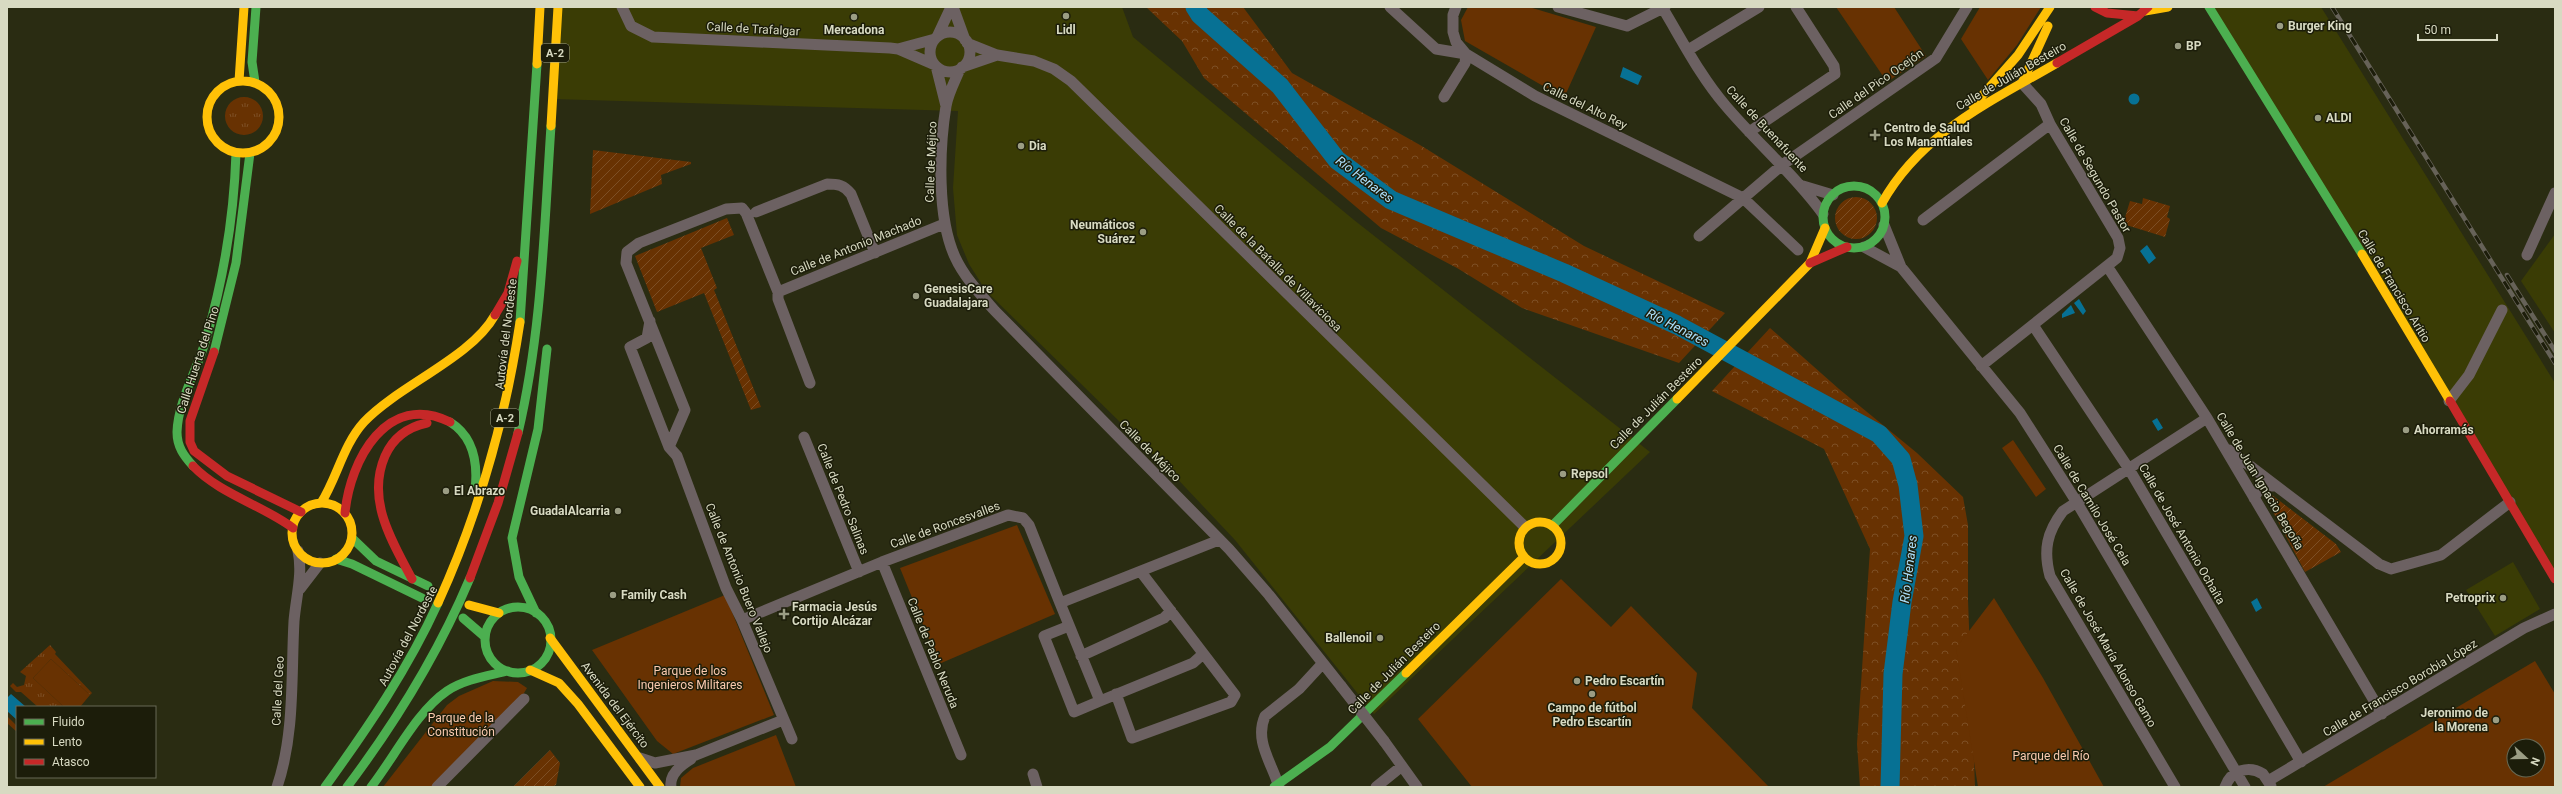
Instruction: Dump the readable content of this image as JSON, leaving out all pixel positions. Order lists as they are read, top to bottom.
{
  "streets": {
    "main road": [
      "A-2",
      "Calle de Julián Besteiro",
      "Calle de Francisco Aritio",
      "Autovía del Nordeste",
      "Calle Huerta del Pino",
      "Avenida del Ejército"
    ],
    "street": [
      "Calle de Trafalgar",
      "Calle del Pico Ocejón",
      "Calle del Alto Rey",
      "Calle de Buenafuente",
      "Calle de Méjico",
      "Calle de Segundo Pastor",
      "Calle de Antonio Machado",
      "Calle de la Batalla de Villaviciosa",
      "Calle de Juan Ignacio Begoña",
      "Calle de Pedro Salinas",
      "Calle de Camilo José Cela",
      "Calle de Roncesvalles",
      "Calle de José Antonio Ochaíta",
      "Calle de Antonio Buero Vallejo",
      "Calle de José María Alonso Gamo",
      "Calle de Pablo Neruda",
      "Calle de Francisco Borobia López",
      "Calle del Geo"
    ]
  },
  "crossings": [
    ["Calle de Trafalgar", "Calle de Méjico"],
    ["Calle de Trafalgar", "Calle de la Batalla de Villaviciosa"],
    ["Calle de Julián Besteiro", "Calle de Buenafuente"],
    ["Calle de Julián Besteiro", "Calle de Segundo Pastor"],
    ["Calle de Julián Besteiro", "Calle de la Batalla de Villaviciosa"],
    ["Calle de Julián Besteiro", "Calle de Camilo José Cela"],
    ["Calle del Pico Ocejón", "Calle del Alto Rey"],
    ["Calle del Pico Ocejón", "Calle de Buenafuente"],
    ["Calle de Buenafuente", "Calle de Camilo José Cela"],
    ["Calle de Méjico", "Calle de Antonio Machado"],
    ["Calle de Méjico", "Calle de la Batalla de Villaviciosa"],
    ["Calle de Segundo Pastor", "Calle de Juan Ignacio Begoña"],
    ["Calle de Segundo Pastor", "Calle de Camilo José Cela"],
    ["Calle de Segundo Pastor", "Calle de José Antonio Ochaíta"],
    ["Calle Huerta del Pino", "Calle del Geo"],
    ["Calle de Juan Ignacio Begoña", "Calle de José María Alonso Gamo"],
    ["Calle de Juan Ignacio Begoña", "Calle de Francisco Borobia López"],
    ["Calle de Pedro Salinas", "Calle de Roncesvalles"],
    ["Calle de Camilo José Cela", "Calle de José María Alonso Gamo"],
    ["Calle de Roncesvalles", "Calle de Antonio Buero Vallejo"],
    ["Calle de Roncesvalles", "Calle de Pablo Neruda"],
    ["Calle de José Antonio Ochaíta", "Calle de José María Alonso Gamo"],
    ["Calle de José Antonio Ochaíta", "Calle de Francisco Borobia López"]
  ],
  "water": ["Río Henares"],
  "parks": ["Parque de los Ingenieros Militares", "Parque de la Constitución", "Parque del Río"],
  "places": {
    "other": [
      "Lidl",
      "Mercadona",
      "Burger King",
      "BP",
      "ALDI",
      "Dia",
      "Neumáticos Suárez",
      "GenesisCare Guadalajara",
      "Ahorramás",
      "Repsol",
      "El Abrazo",
      "GuadalAlcarria",
      "Family Cash",
      "Petroprix",
      "Ballenoil",
      "Pedro Escartín",
      "Campo de fútbol Pedro Escartín",
      "Jeronimo de la Morena"
    ],
    "health": ["Centro de Salud Los Manantiales", "Farmacia Jesús Cortijo Alcázar"]
  },
  "legend": ["Fluido", "Lento", "Atasco"],
  "scale_bar": "50 m",
  "north": "right"
}
